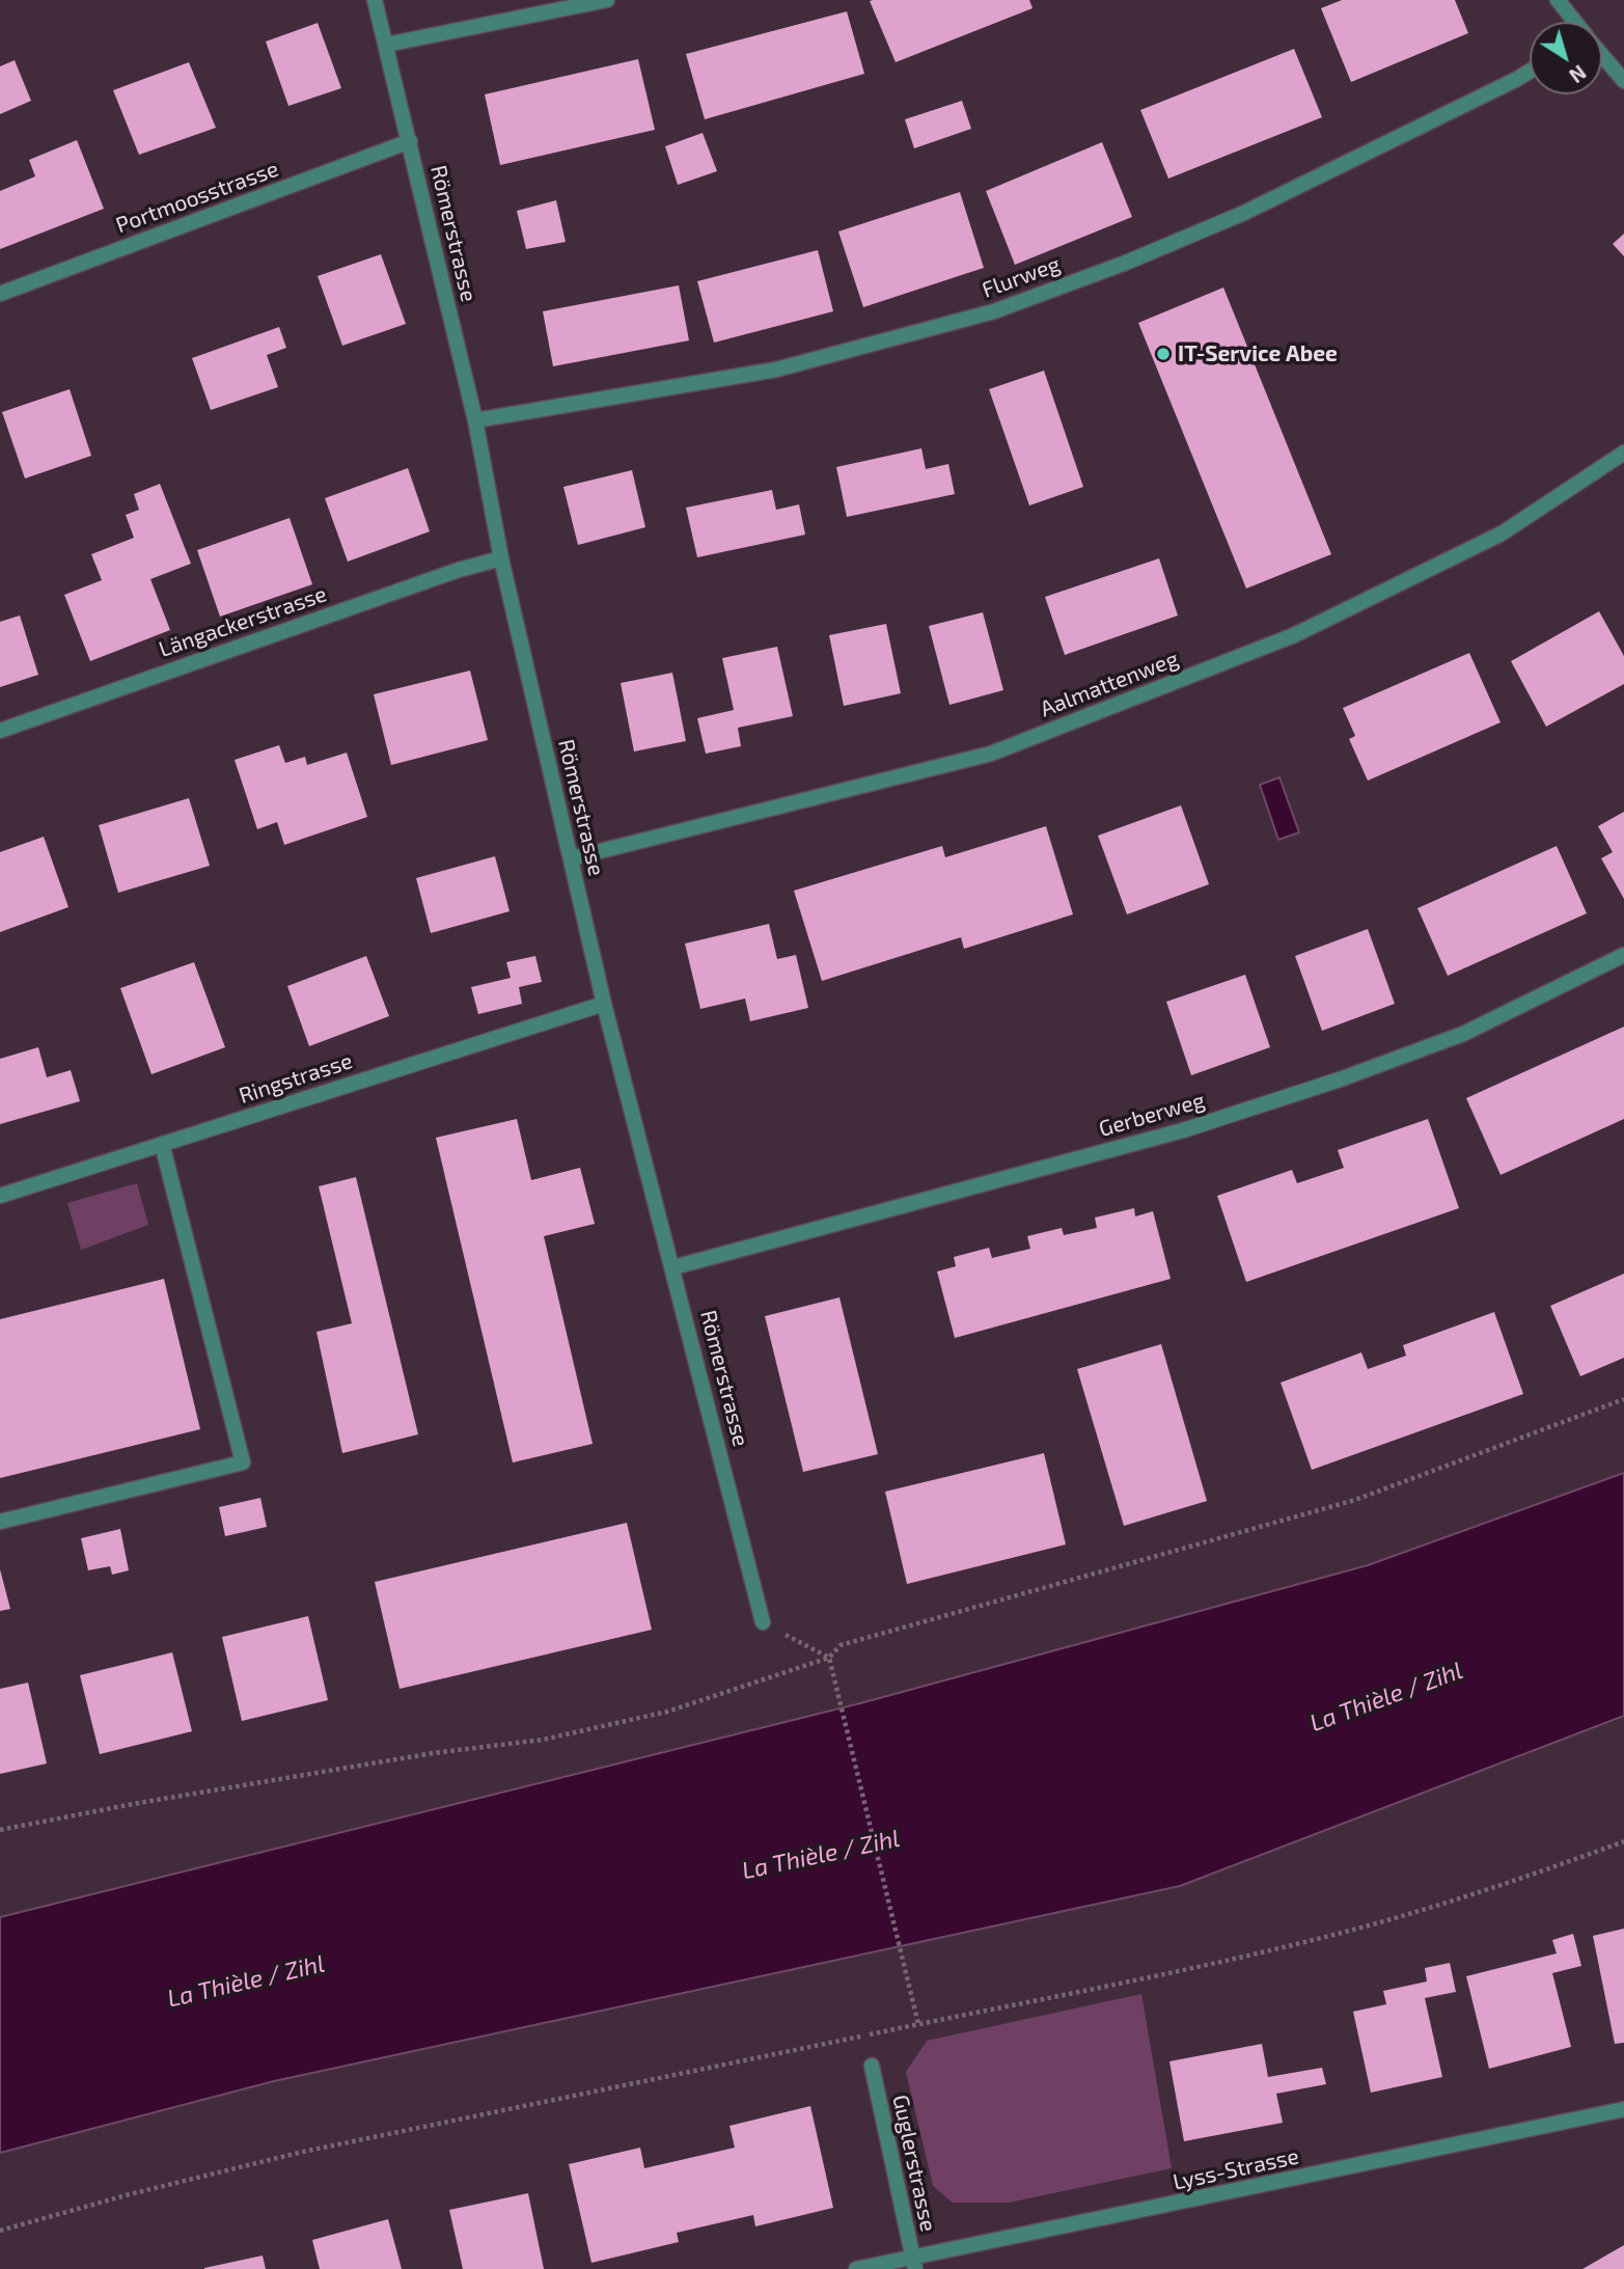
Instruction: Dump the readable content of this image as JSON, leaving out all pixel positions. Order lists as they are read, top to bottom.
{
  "streets": {
    "street": [
      "Portmoosstrasse",
      "Römerstrasse",
      "Flurweg",
      "Längackerstrasse",
      "Aalmattenweg",
      "Ringstrasse",
      "Gerberweg",
      "Guglerstrasse",
      "Lyss-Strasse"
    ]
  },
  "crossings": [
    ["Portmoosstrasse", "Römerstrasse"],
    ["Römerstrasse", "Flurweg"],
    ["Römerstrasse", "Längackerstrasse"],
    ["Römerstrasse", "Aalmattenweg"],
    ["Römerstrasse", "Ringstrasse"],
    ["Römerstrasse", "Gerberweg"],
    ["Guglerstrasse", "Lyss-Strasse"]
  ],
  "water": ["La Thièle / Zihl"],
  "places": ["IT-Service Abee"],
  "north": "bottom right"
}
